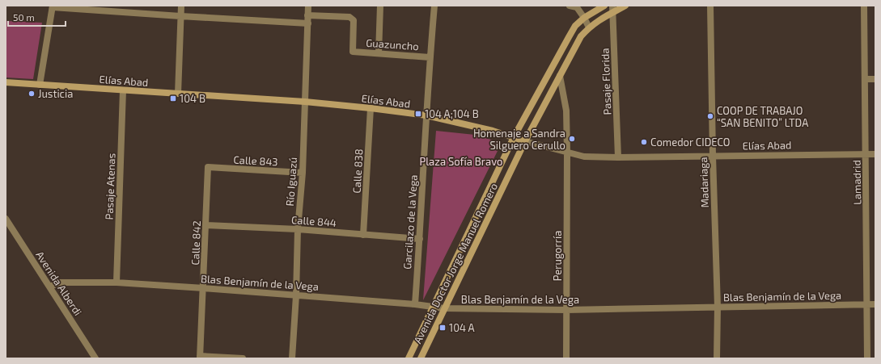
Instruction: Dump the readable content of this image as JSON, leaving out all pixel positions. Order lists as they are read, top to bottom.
{
  "streets": {
    "main road": ["Elías Abad", "Avenida Doctor Jorge Manuel Romero"],
    "street": [
      "Guazuncho",
      "Pasaje Florida",
      "Calle 843",
      "Calle 838",
      "Río Iguazú",
      "Madariaga",
      "Lamadrid",
      "Pasaje Atenas",
      "Calle 844",
      "Garcilazo de la Vega",
      "Calle 842",
      "Perugorría",
      "Blas Benjamín de la Vega",
      "Avenida Alberdi"
    ]
  },
  "crossings": [
    ["Guazuncho", "Río Iguazú"],
    ["Guazuncho", "Garcilazo de la Vega"],
    ["Elías Abad", "Pasaje Florida"],
    ["Elías Abad", "Calle 838"],
    ["Elías Abad", "Río Iguazú"],
    ["Elías Abad", "Madariaga"],
    ["Elías Abad", "Lamadrid"],
    ["Elías Abad", "Pasaje Atenas"],
    ["Elías Abad", "Garcilazo de la Vega"],
    ["Elías Abad", "Perugorría"],
    ["Elías Abad", "Avenida Doctor Jorge Manuel Romero"],
    ["Pasaje Florida", "Avenida Doctor Jorge Manuel Romero"],
    ["Calle 843", "Río Iguazú"],
    ["Calle 843", "Calle 842"],
    ["Calle 838", "Calle 844"],
    ["Río Iguazú", "Calle 844"],
    ["Río Iguazú", "Blas Benjamín de la Vega"],
    ["Madariaga", "Blas Benjamín de la Vega"],
    ["Lamadrid", "Blas Benjamín de la Vega"],
    ["Pasaje Atenas", "Blas Benjamín de la Vega"],
    ["Calle 844", "Garcilazo de la Vega"],
    ["Calle 844", "Calle 842"],
    ["Garcilazo de la Vega", "Blas Benjamín de la Vega"],
    ["Calle 842", "Blas Benjamín de la Vega"],
    ["Perugorría", "Avenida Doctor Jorge Manuel Romero"],
    ["Perugorría", "Blas Benjamín de la Vega"],
    ["Avenida Doctor Jorge Manuel Romero", "Blas Benjamín de la Vega"],
    ["Blas Benjamín de la Vega", "Avenida Alberdi"]
  ],
  "parks": ["Plaza Sofía Bravo"],
  "places": {
    "other": [
      "Justicia",
      "COOP DE TRABAJO “SAN BENITO” LTDA",
      "Homenaje a Sandra Silguero Cerullo",
      "Comedor CIDECO"
    ],
    "transit": ["104 B", "104 A;104 B", "104 A"]
  },
  "scale_bar": "50 m"
}
